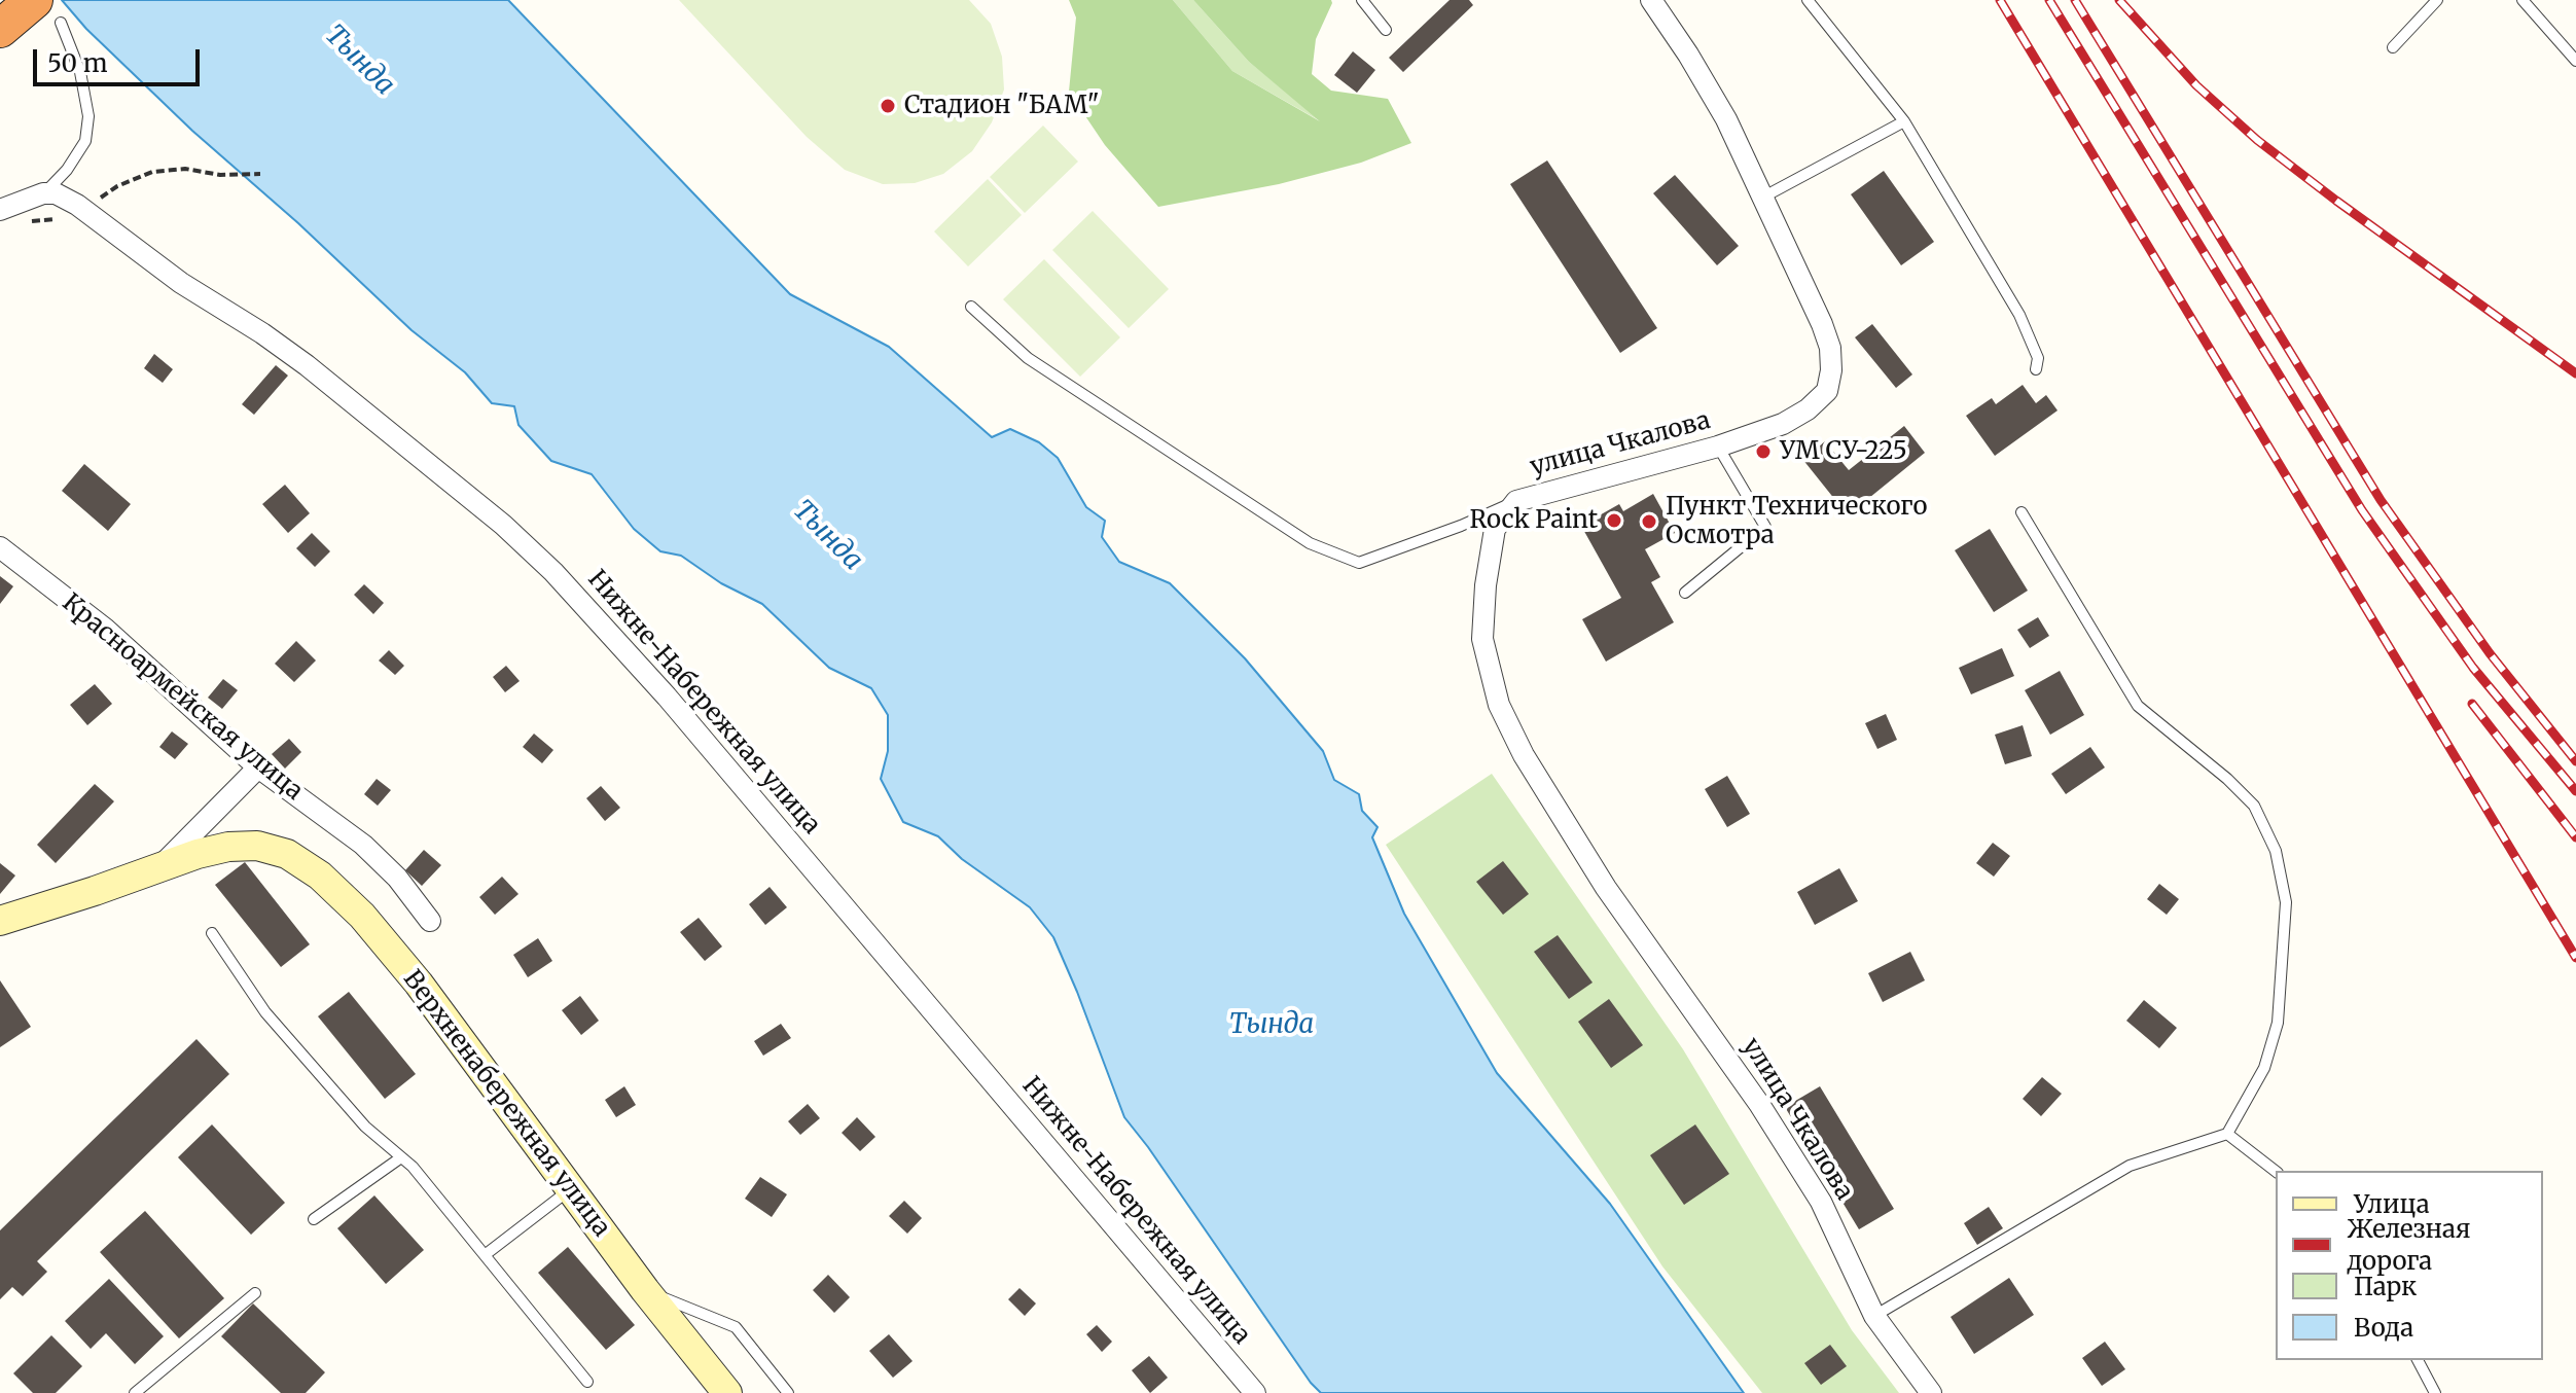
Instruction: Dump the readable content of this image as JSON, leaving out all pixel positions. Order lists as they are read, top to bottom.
{
  "streets": {
    "street": [
      "улица Чкалова",
      "Красноармейская улица",
      "Нижне-Набережная улица",
      "Верхненабережная улица"
    ]
  },
  "water": ["Тында"],
  "places": [
    "Стадион \"БАМ\"",
    "УМ СУ-225",
    "Rock Paint",
    "Пункт Технического Осмотра"
  ],
  "legend": [
    "Улица",
    "Железная дорога",
    "Парк",
    "Вода"
  ],
  "scale_bar": "50 m"
}
